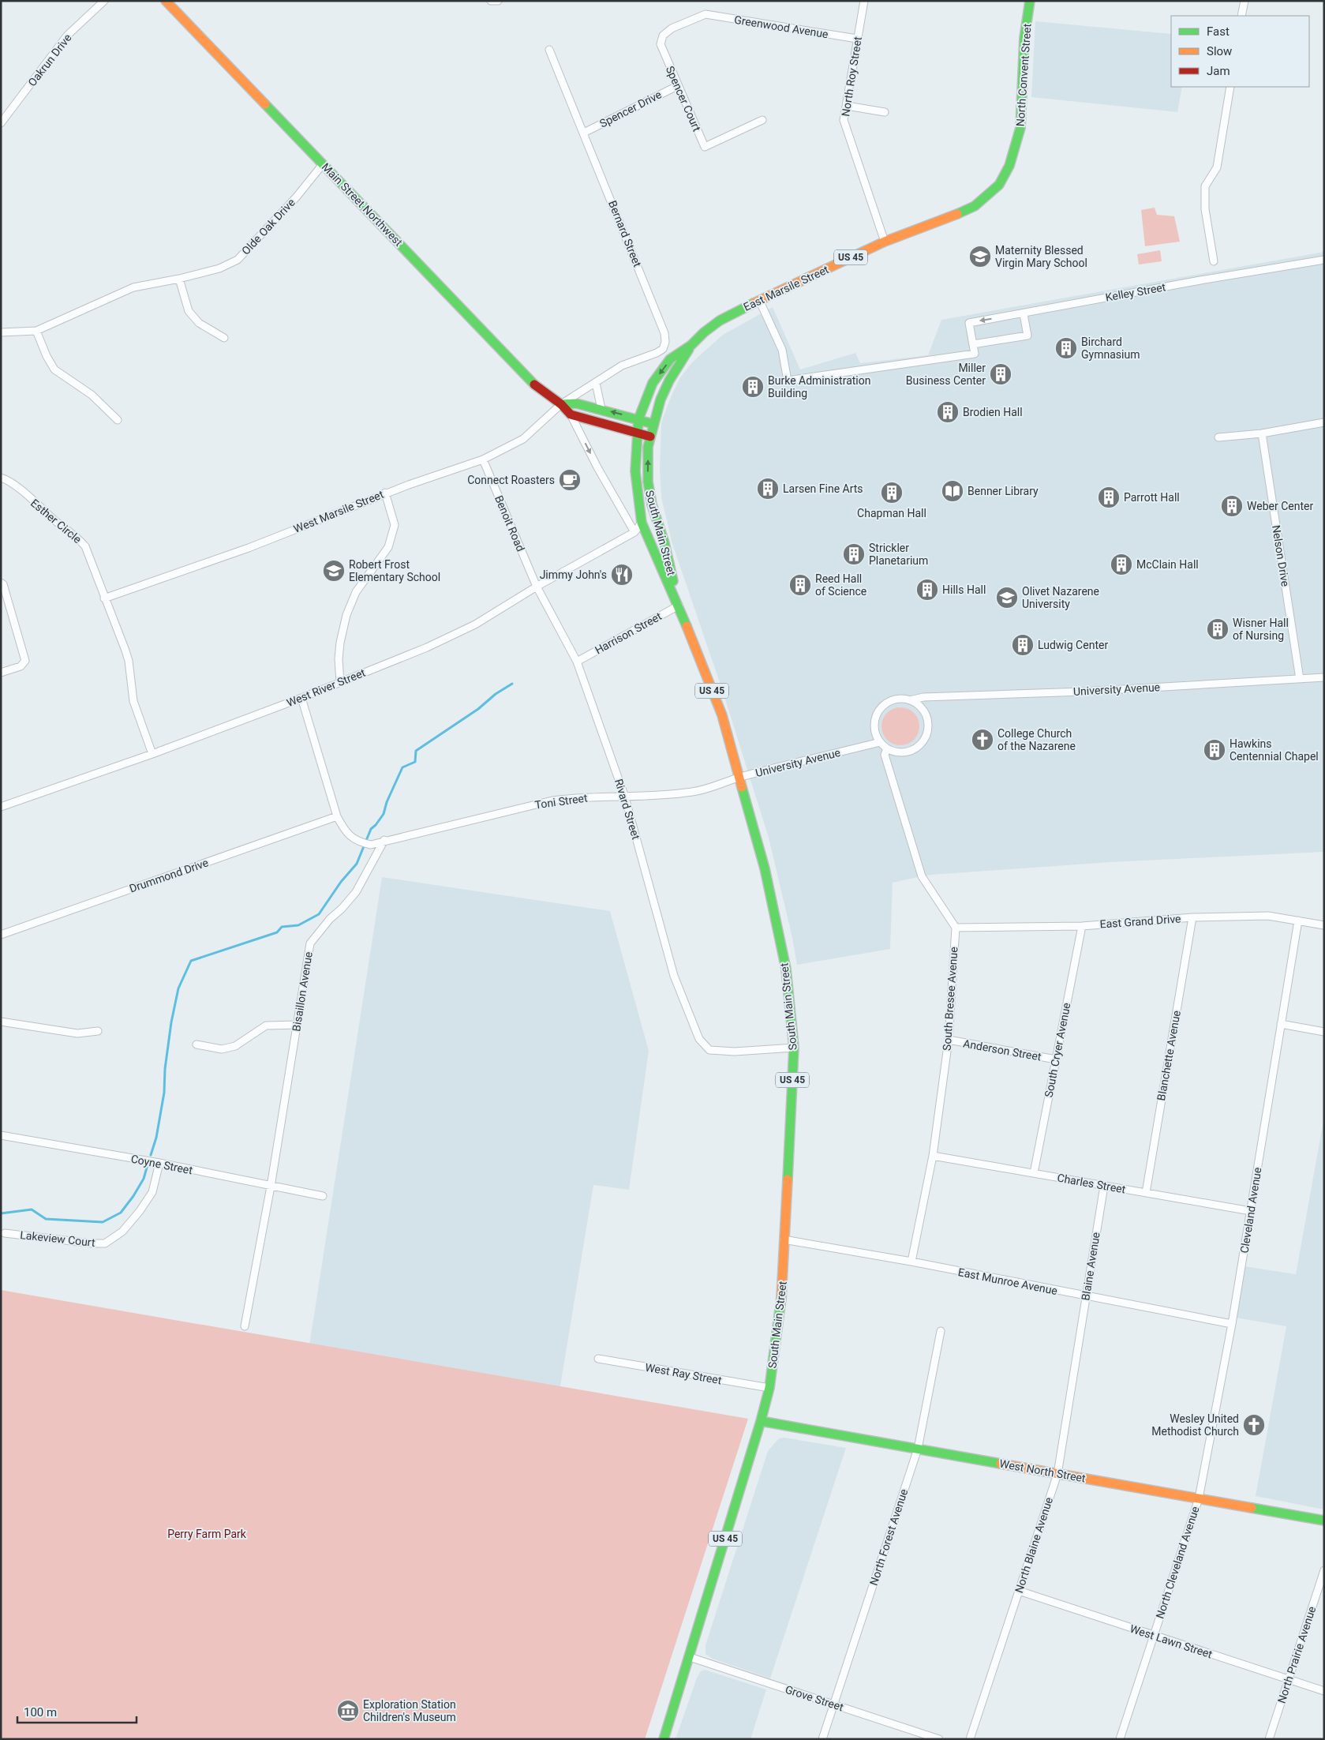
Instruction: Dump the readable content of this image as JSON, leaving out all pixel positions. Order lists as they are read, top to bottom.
{
  "streets": {
    "main road": [
      "North Convent Street",
      "Main Street Northwest",
      "US 45",
      "East Marsile Street",
      "South Main Street",
      "West North Street"
    ],
    "street": [
      "Greenwood Avenue",
      "Oakrun Drive",
      "North Roy Street",
      "Spencer Court",
      "Spencer Drive",
      "Olde Oak Drive",
      "Bernard Street",
      "Kelley Street",
      "West Marsile Street",
      "Esther Circle",
      "Benoit Road",
      "Nelson Drive",
      "Harrison Street",
      "West River Street",
      "University Avenue",
      "Toni Street",
      "Rivard Street",
      "Drummond Drive",
      "East Grand Drive",
      "Bisaillon Avenue",
      "South Bresee Avenue",
      "Anderson Street",
      "South Cryer Avenue",
      "Blanchette Avenue",
      "Coyne Street",
      "Charles Street",
      "Cleveland Avenue",
      "Lakeview Court",
      "Blaine Avenue",
      "East Munroe Avenue",
      "West Ray Street",
      "North Forest Avenue",
      "North Blaine Avenue",
      "North Cleveland Avenue",
      "West Lawn Street",
      "North Prairie Avenue",
      "Grove Street"
    ]
  },
  "crossings": [
    ["Greenwood Avenue", "North Roy Street"],
    ["Greenwood Avenue", "Spencer Court"],
    ["North Convent Street", "East Marsile Street"],
    ["North Roy Street", "East Marsile Street"],
    ["Spencer Court", "Spencer Drive"],
    ["Spencer Drive", "Bernard Street"],
    ["Main Street Northwest", "Olde Oak Drive"],
    ["Main Street Northwest", "Bernard Street"],
    ["Main Street Northwest", "West Marsile Street"],
    ["Bernard Street", "West Marsile Street"],
    ["US 45", "South Main Street"],
    ["US 45", "West North Street"],
    ["US 45", "Grove Street"],
    ["East Marsile Street", "South Main Street"],
    ["West Marsile Street", "Esther Circle"],
    ["West Marsile Street", "Benoit Road"],
    ["Esther Circle", "West River Street"],
    ["Benoit Road", "West River Street"],
    ["Benoit Road", "Rivard Street"],
    ["South Main Street", "Harrison Street"],
    ["South Main Street", "West River Street"],
    ["South Main Street", "University Avenue"],
    ["South Main Street", "Toni Street"],
    ["South Main Street", "Rivard Street"],
    ["South Main Street", "East Munroe Avenue"],
    ["South Main Street", "West Ray Street"],
    ["South Main Street", "West North Street"],
    ["Nelson Drive", "University Avenue"],
    ["Harrison Street", "Rivard Street"],
    ["West River Street", "Rivard Street"],
    ["University Avenue", "Toni Street"],
    ["Toni Street", "Rivard Street"],
    ["Toni Street", "Bisaillon Avenue"],
    ["East Grand Drive", "South Bresee Avenue"],
    ["East Grand Drive", "South Cryer Avenue"],
    ["East Grand Drive", "Blanchette Avenue"],
    ["East Grand Drive", "Cleveland Avenue"],
    ["Bisaillon Avenue", "Coyne Street"],
    ["South Bresee Avenue", "Anderson Street"],
    ["South Bresee Avenue", "Charles Street"],
    ["South Bresee Avenue", "East Munroe Avenue"],
    ["Anderson Street", "South Cryer Avenue"],
    ["South Cryer Avenue", "Charles Street"],
    ["Blanchette Avenue", "Charles Street"],
    ["Coyne Street", "Lakeview Court"],
    ["Charles Street", "Cleveland Avenue"],
    ["Charles Street", "Blaine Avenue"],
    ["Cleveland Avenue", "East Munroe Avenue"],
    ["Cleveland Avenue", "West North Street"],
    ["Cleveland Avenue", "North Cleveland Avenue"],
    ["Blaine Avenue", "East Munroe Avenue"],
    ["Blaine Avenue", "North Blaine Avenue"],
    ["West North Street", "North Forest Avenue"],
    ["West North Street", "North Blaine Avenue"],
    ["West North Street", "North Cleveland Avenue"],
    ["North Forest Avenue", "Grove Street"],
    ["North Blaine Avenue", "West Lawn Street"],
    ["North Cleveland Avenue", "West Lawn Street"],
    ["West Lawn Street", "North Prairie Avenue"]
  ],
  "parks": ["Perry Farm Park"],
  "places": {
    "school or university": ["Maternity Blessed Virgin Mary School", "Robert Frost Elementary School", "Olivet Nazarene University"],
    "building": [
      "Birchard Gymnasium",
      "Miller Business Center",
      "Burke Administration Building",
      "Brodien Hall",
      "Larsen Fine Arts",
      "Chapman Hall",
      "Parrott Hall",
      "Weber Center",
      "Strickler Planetarium",
      "McClain Hall",
      "Reed Hall of Science",
      "Hills Hall",
      "Wisner Hall of Nursing",
      "Ludwig Center",
      "Hawkins Centennial Chapel"
    ],
    "cafe": ["Connect Roasters"],
    "library": ["Benner Library"],
    "restaurant": ["Jimmy John's"],
    "church": ["College Church of the Nazarene", "Wesley United Methodist Church"],
    "museum": ["Exploration Station Children's Museum"]
  },
  "legend": ["Fast", "Slow", "Jam"],
  "scale_bar": "100 m"
}
